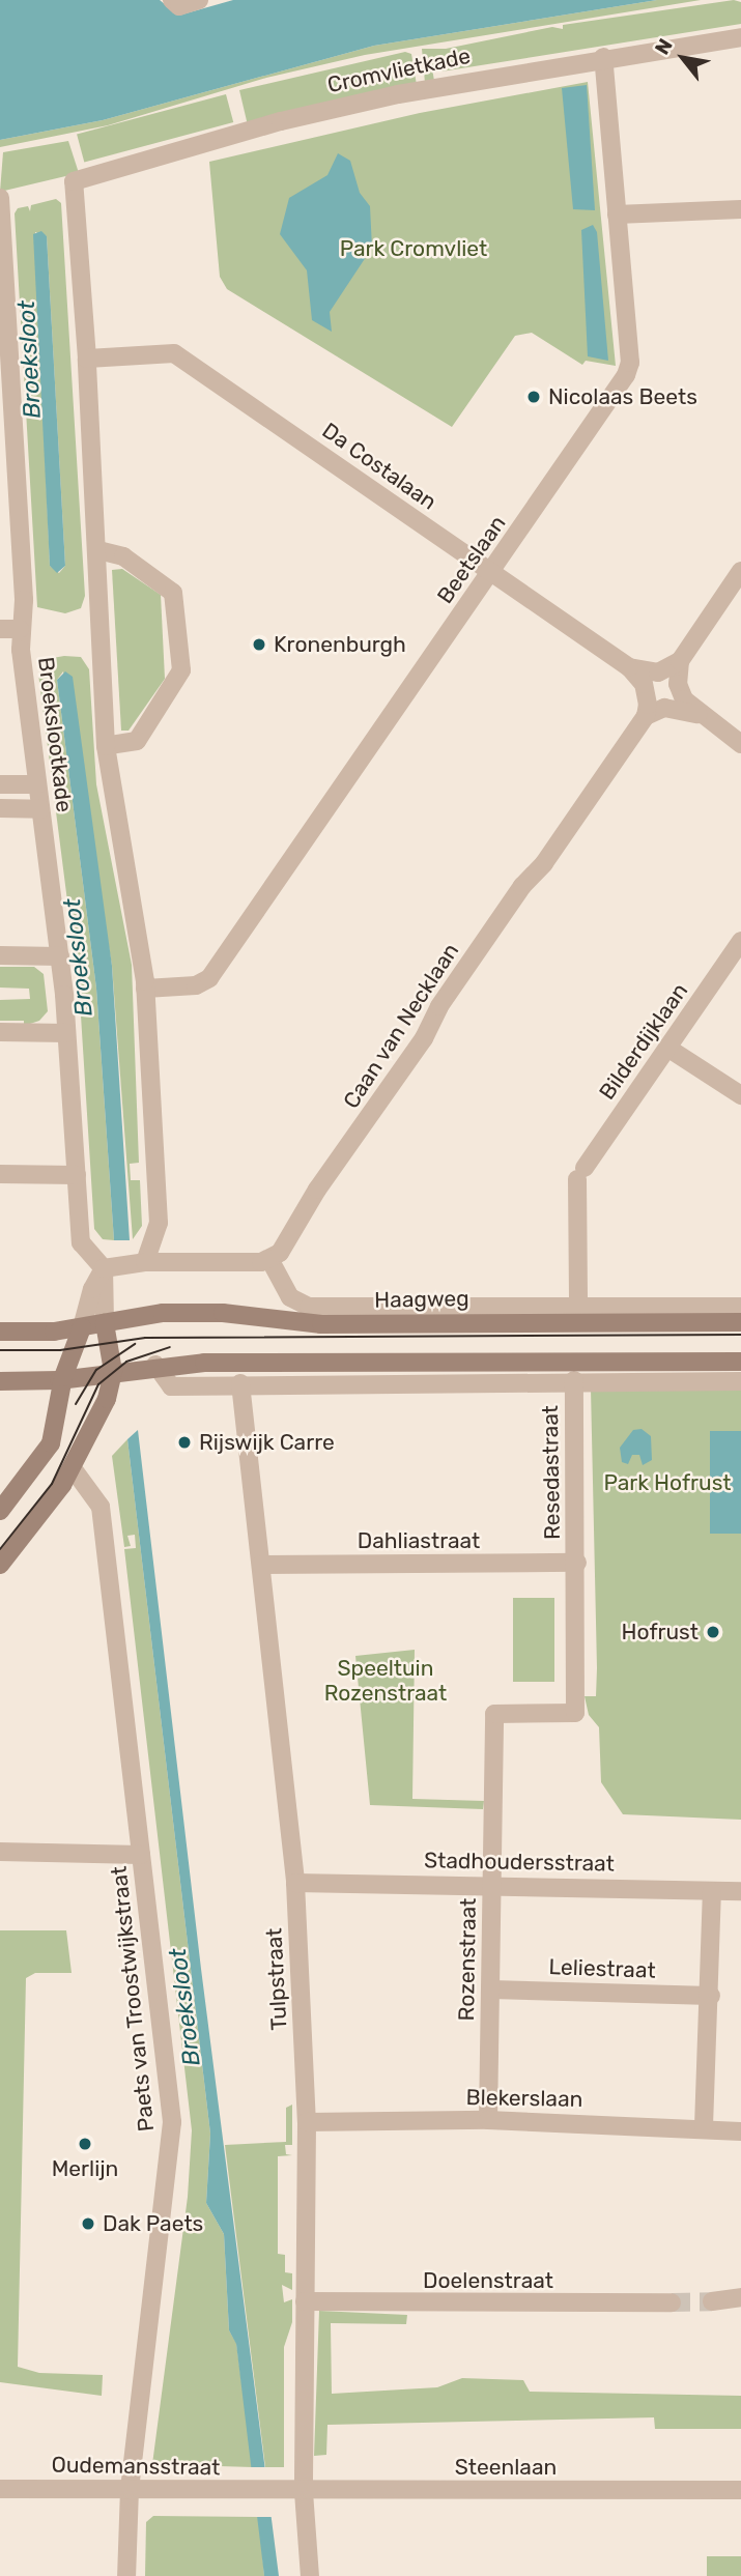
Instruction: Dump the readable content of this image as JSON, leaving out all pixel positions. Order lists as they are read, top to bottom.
{
  "streets": {
    "main road": ["Haagweg"],
    "street": [
      "Cromvlietkade",
      "Da Costalaan",
      "Beetslaan",
      "Broekslootkade",
      "Caan van Necklaan",
      "Bilderdijklaan",
      "Resedastraat",
      "Dahliastraat",
      "Stadhoudersstraat",
      "Rozenstraat",
      "Leliestraat",
      "Tulpstraat",
      "Paets van Troostwijkstraat",
      "Blekerslaan",
      "Doelenstraat",
      "Oudemansstraat",
      "Steenlaan"
    ]
  },
  "crossings": [
    ["Cromvlietkade", "Da Costalaan"],
    ["Cromvlietkade", "Beetslaan"],
    ["Da Costalaan", "Beetslaan"],
    ["Da Costalaan", "Caan van Necklaan"],
    ["Caan van Necklaan", "Haagweg"],
    ["Bilderdijklaan", "Haagweg"],
    ["Resedastraat", "Dahliastraat"],
    ["Resedastraat", "Rozenstraat"],
    ["Dahliastraat", "Tulpstraat"],
    ["Stadhoudersstraat", "Rozenstraat"],
    ["Stadhoudersstraat", "Tulpstraat"],
    ["Rozenstraat", "Leliestraat"],
    ["Rozenstraat", "Blekerslaan"],
    ["Tulpstraat", "Blekerslaan"],
    ["Tulpstraat", "Doelenstraat"],
    ["Tulpstraat", "Steenlaan"],
    ["Paets van Troostwijkstraat", "Oudemansstraat"],
    ["Oudemansstraat", "Steenlaan"]
  ],
  "water": ["Broeksloot"],
  "parks": ["Park Cromvliet", "Park Hofrust", "Speeltuin Rozenstraat"],
  "places": [
    "Nicolaas Beets",
    "Kronenburgh",
    "Rijswijk Carre",
    "Hofrust",
    "Merlijn",
    "Dak Paets"
  ],
  "north": "top left"
}
